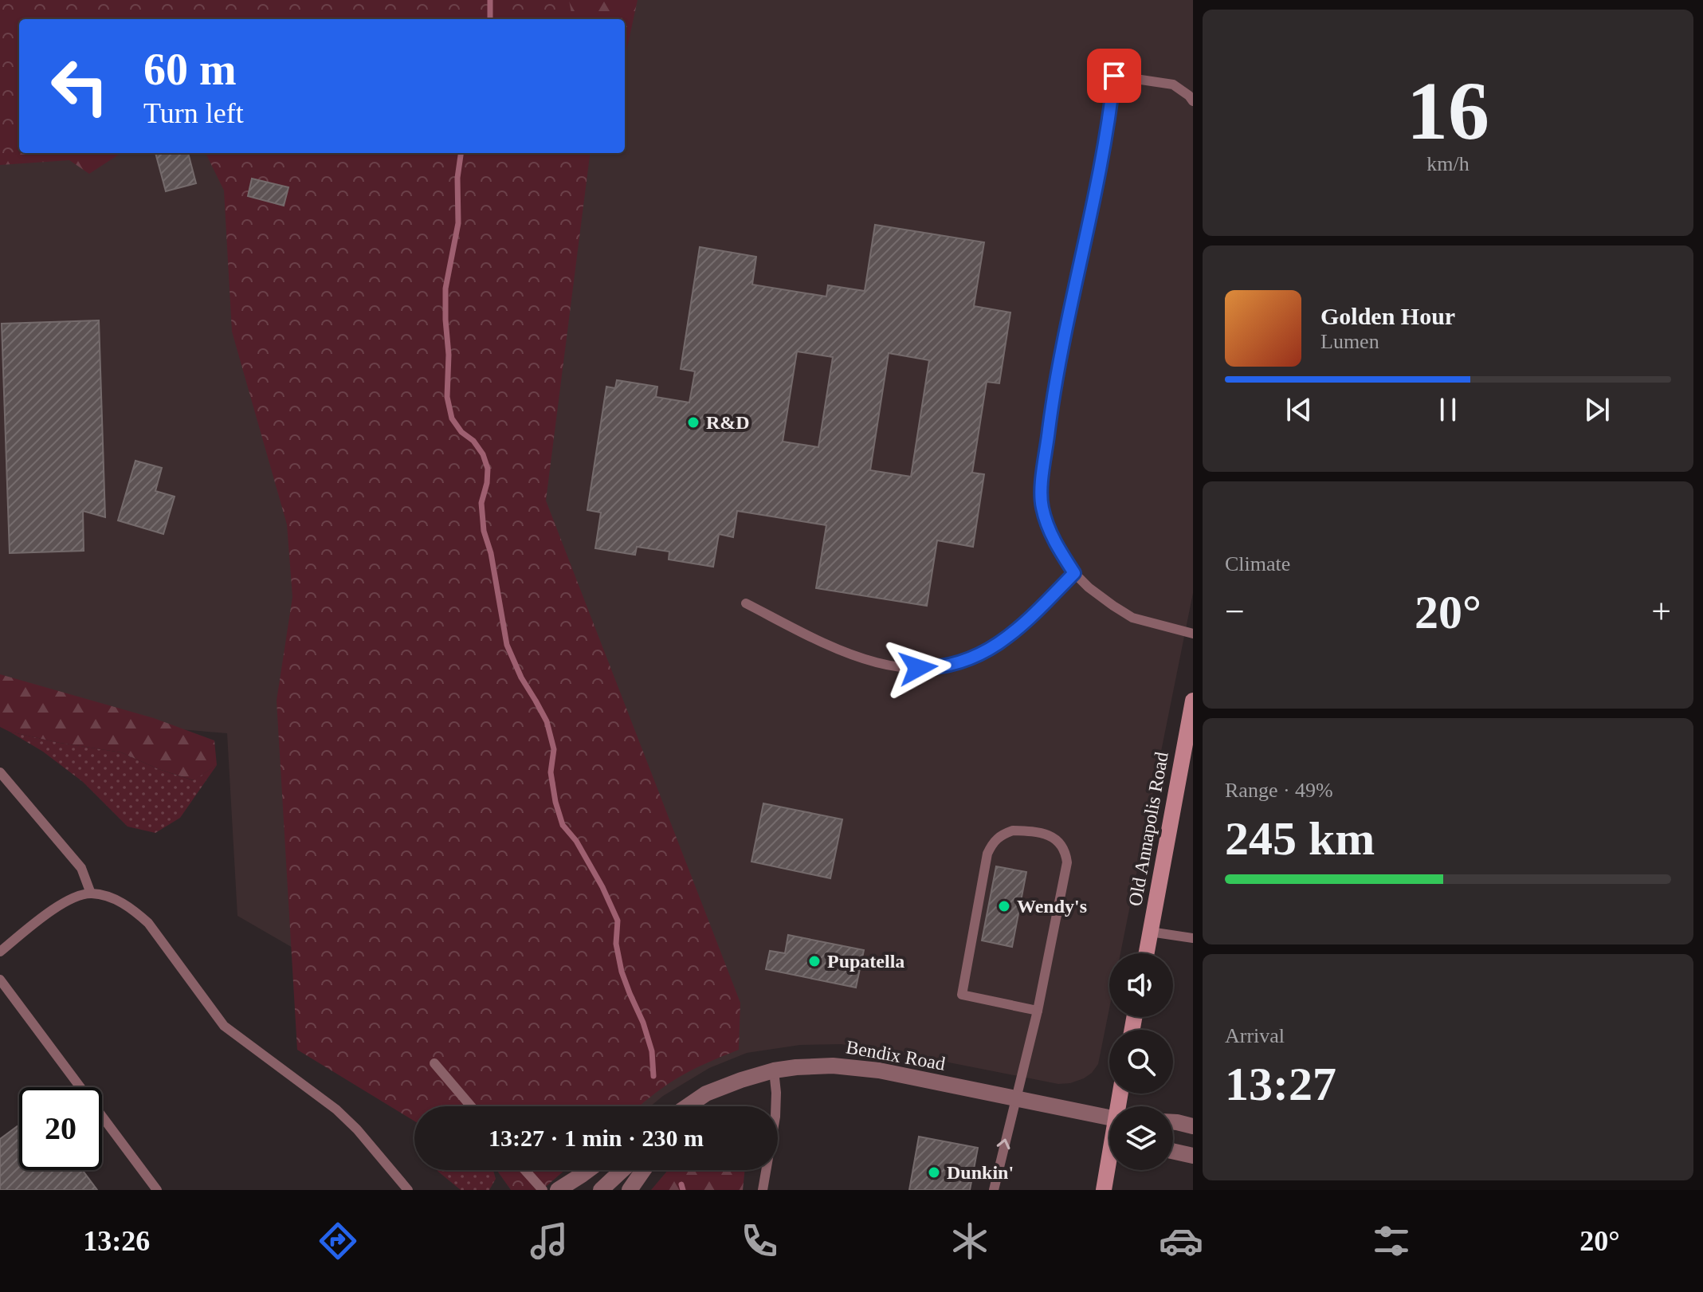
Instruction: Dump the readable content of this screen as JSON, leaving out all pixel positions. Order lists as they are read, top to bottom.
{
  "streets": {
    "main road": ["Old Annapolis Road"],
    "street": ["Bendix Road"]
  },
  "places": [
    "R&D",
    "Wendy's",
    "Pupatella",
    "Dunkin'"
  ],
  "page": {
    "tile": [
      ["16", "km/h"],
      "Climate",
      ["Range · 49%", "245 km"],
      ["Arrival", "13:27"]
    ],
    "turn": ["60 m", "Turn left"],
    "song": ["Golden Hour", "Lumen"],
    "heat": ["−", "20°", "+"],
    "limit": "20",
    "trip": "13:27 · 1 min · 230 m",
    "tabs": ["13:26", "20°"]
  }
}
